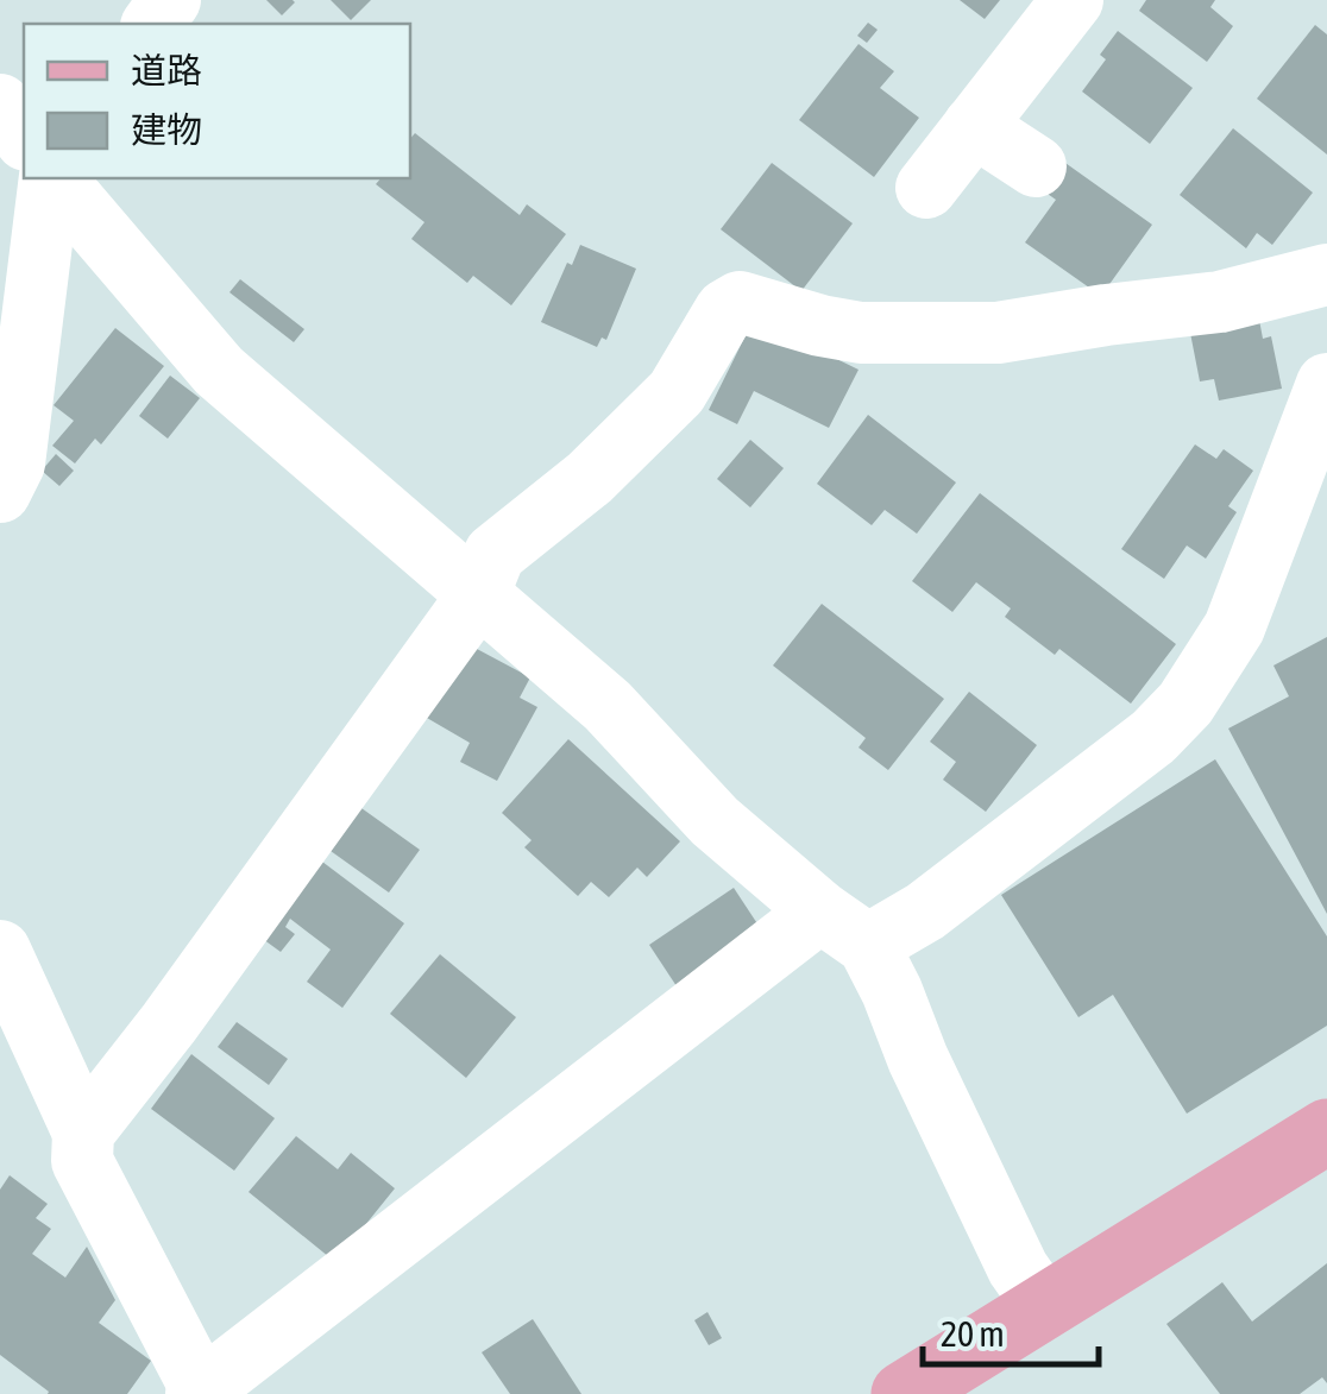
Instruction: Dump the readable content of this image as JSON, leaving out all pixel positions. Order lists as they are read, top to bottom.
{
  "legend": ["道路", "建物"],
  "scale_bar": "20 m"
}
